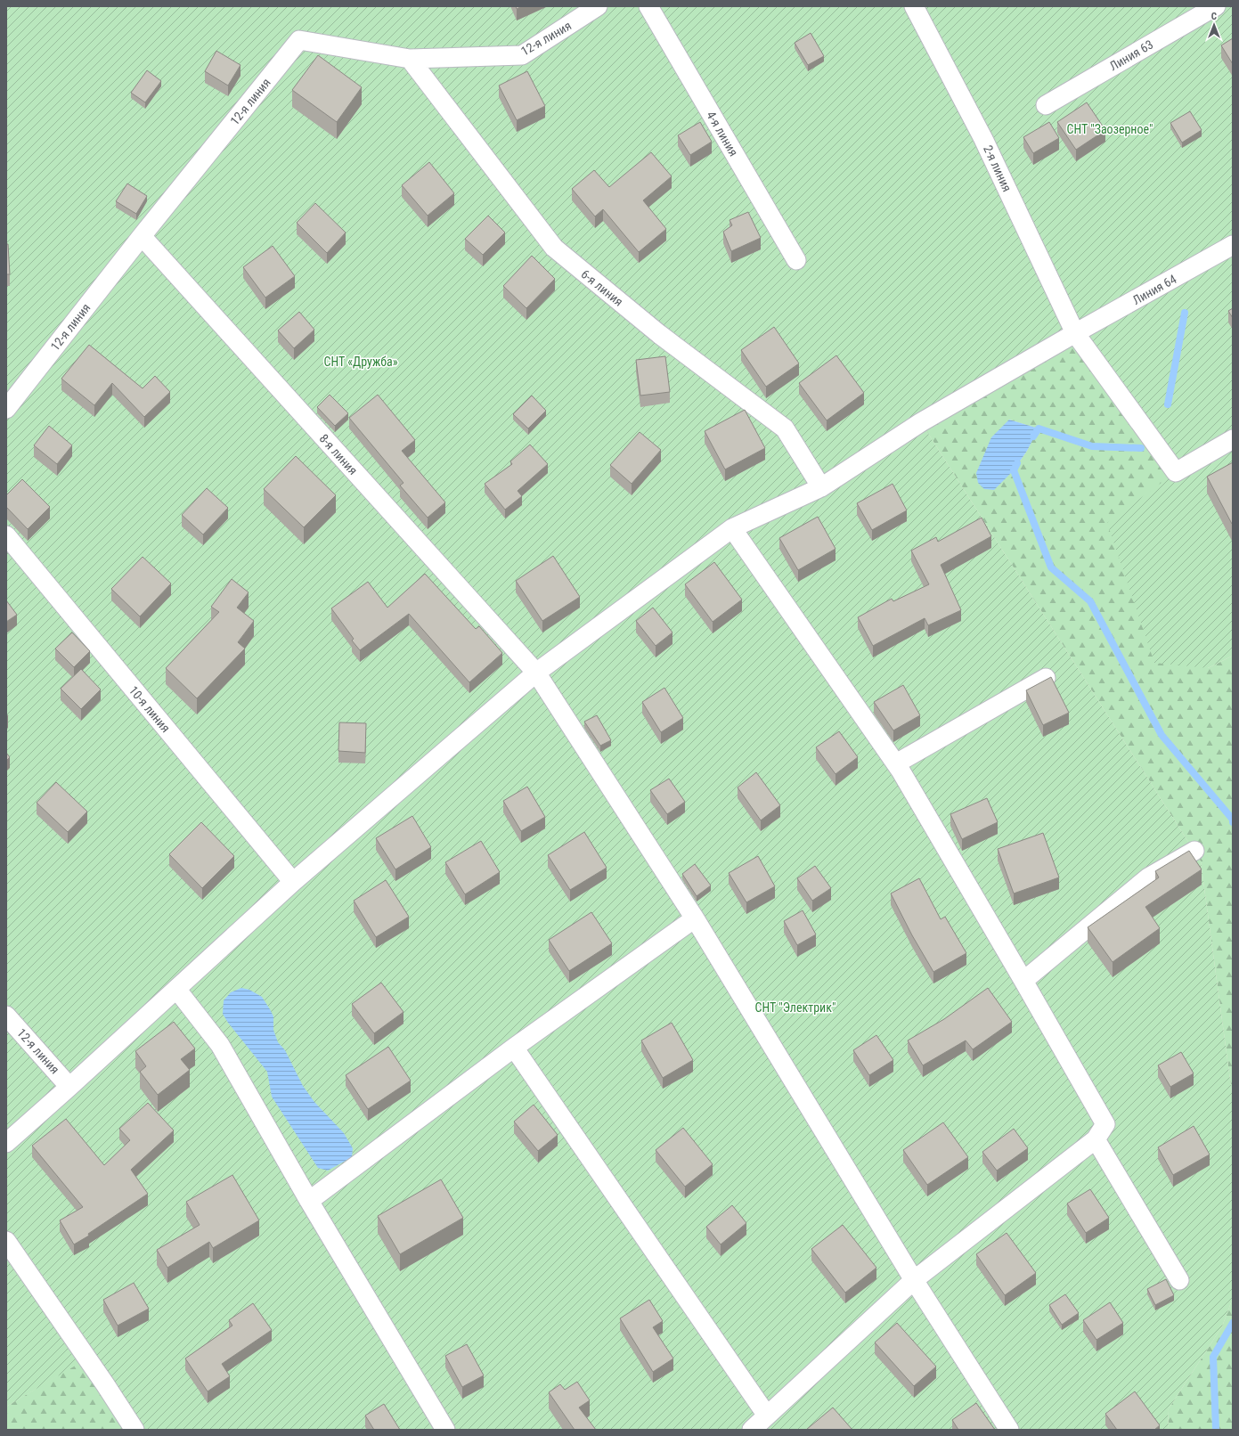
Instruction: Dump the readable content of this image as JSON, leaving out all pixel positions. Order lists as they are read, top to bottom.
{
  "streets": {
    "street": [
      "12-я линия",
      "Линия 63",
      "4-я линия",
      "2-я линия",
      "6-я линия",
      "Линия 64",
      "8-я линия",
      "10-я линия"
    ]
  },
  "crossings": [
    ["12-я линия", "6-я линия"],
    ["12-я линия", "Линия 64"],
    ["12-я линия", "8-я линия"],
    ["2-я линия", "Линия 64"],
    ["6-я линия", "Линия 64"],
    ["Линия 64", "8-я линия"],
    ["Линия 64", "10-я линия"]
  ],
  "parks": ["СНТ \"Заозерное\"", "СНТ «Дружба»", "СНТ \"Электрик\""],
  "north": "top"
}
